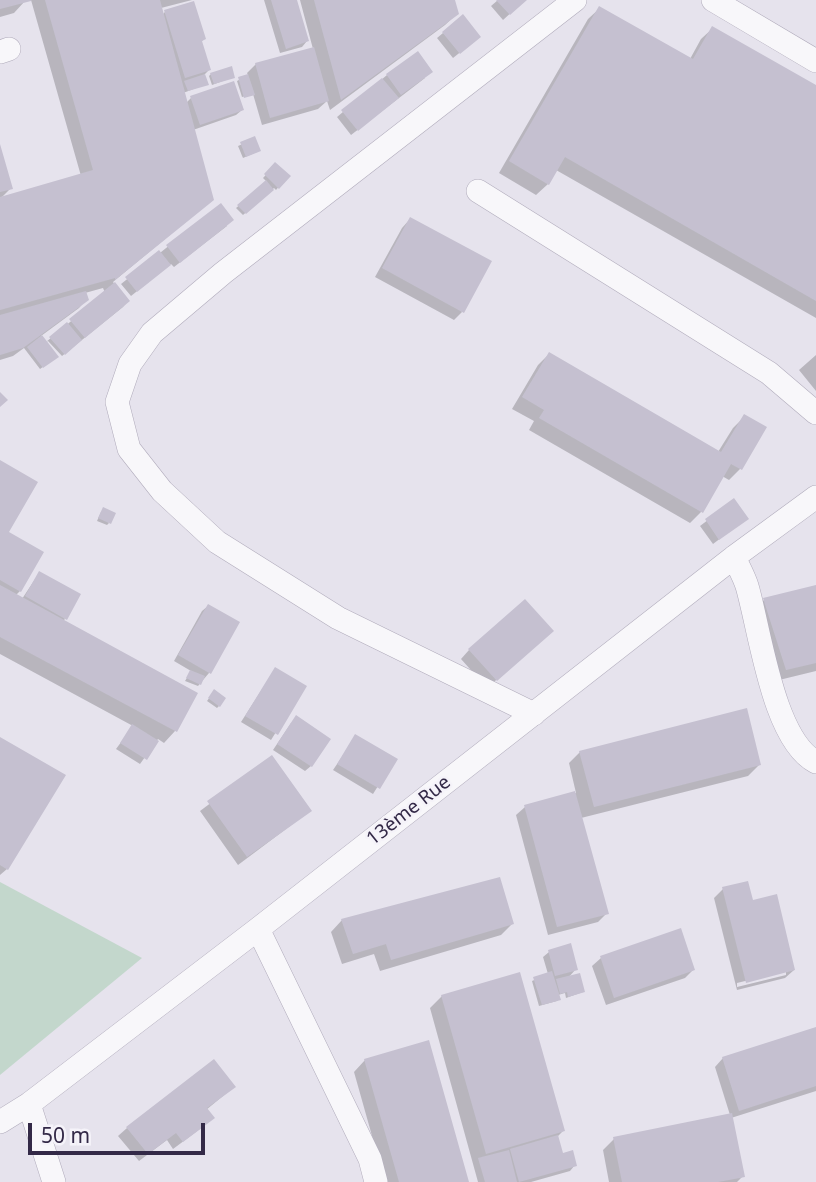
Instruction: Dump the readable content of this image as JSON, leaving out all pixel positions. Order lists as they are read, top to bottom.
{
  "streets": {
    "street": ["13ème Rue"]
  },
  "scale_bar": "50 m"
}
